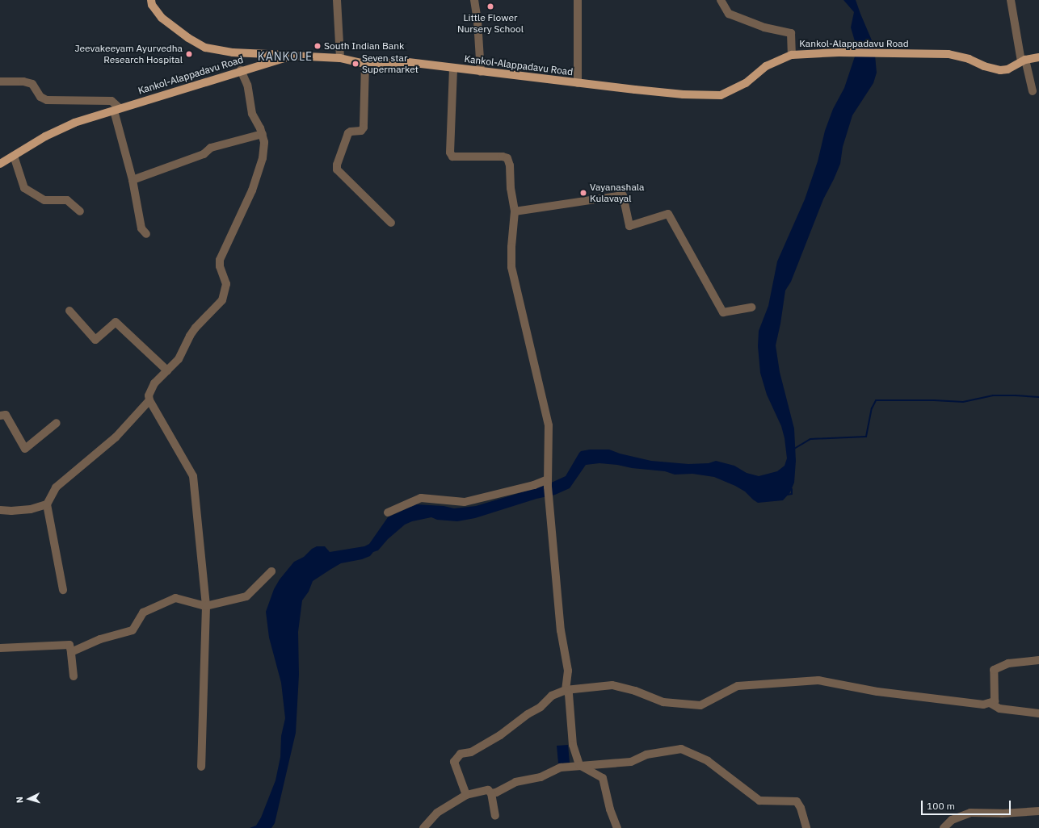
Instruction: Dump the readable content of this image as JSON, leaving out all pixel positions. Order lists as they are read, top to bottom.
{
  "streets": {
    "main road": ["Kankol-Alappadavu Road"]
  },
  "districts": ["KANKOLE"],
  "places": [
    "Little Flower Nursery School",
    "South Indian Bank",
    "Jeevakeeyam Ayurvedha Research Hospital",
    "Seven star Supermarket",
    "Vayanashala Kulavayal"
  ],
  "scale_bar": "100 m",
  "north": "left"
}
